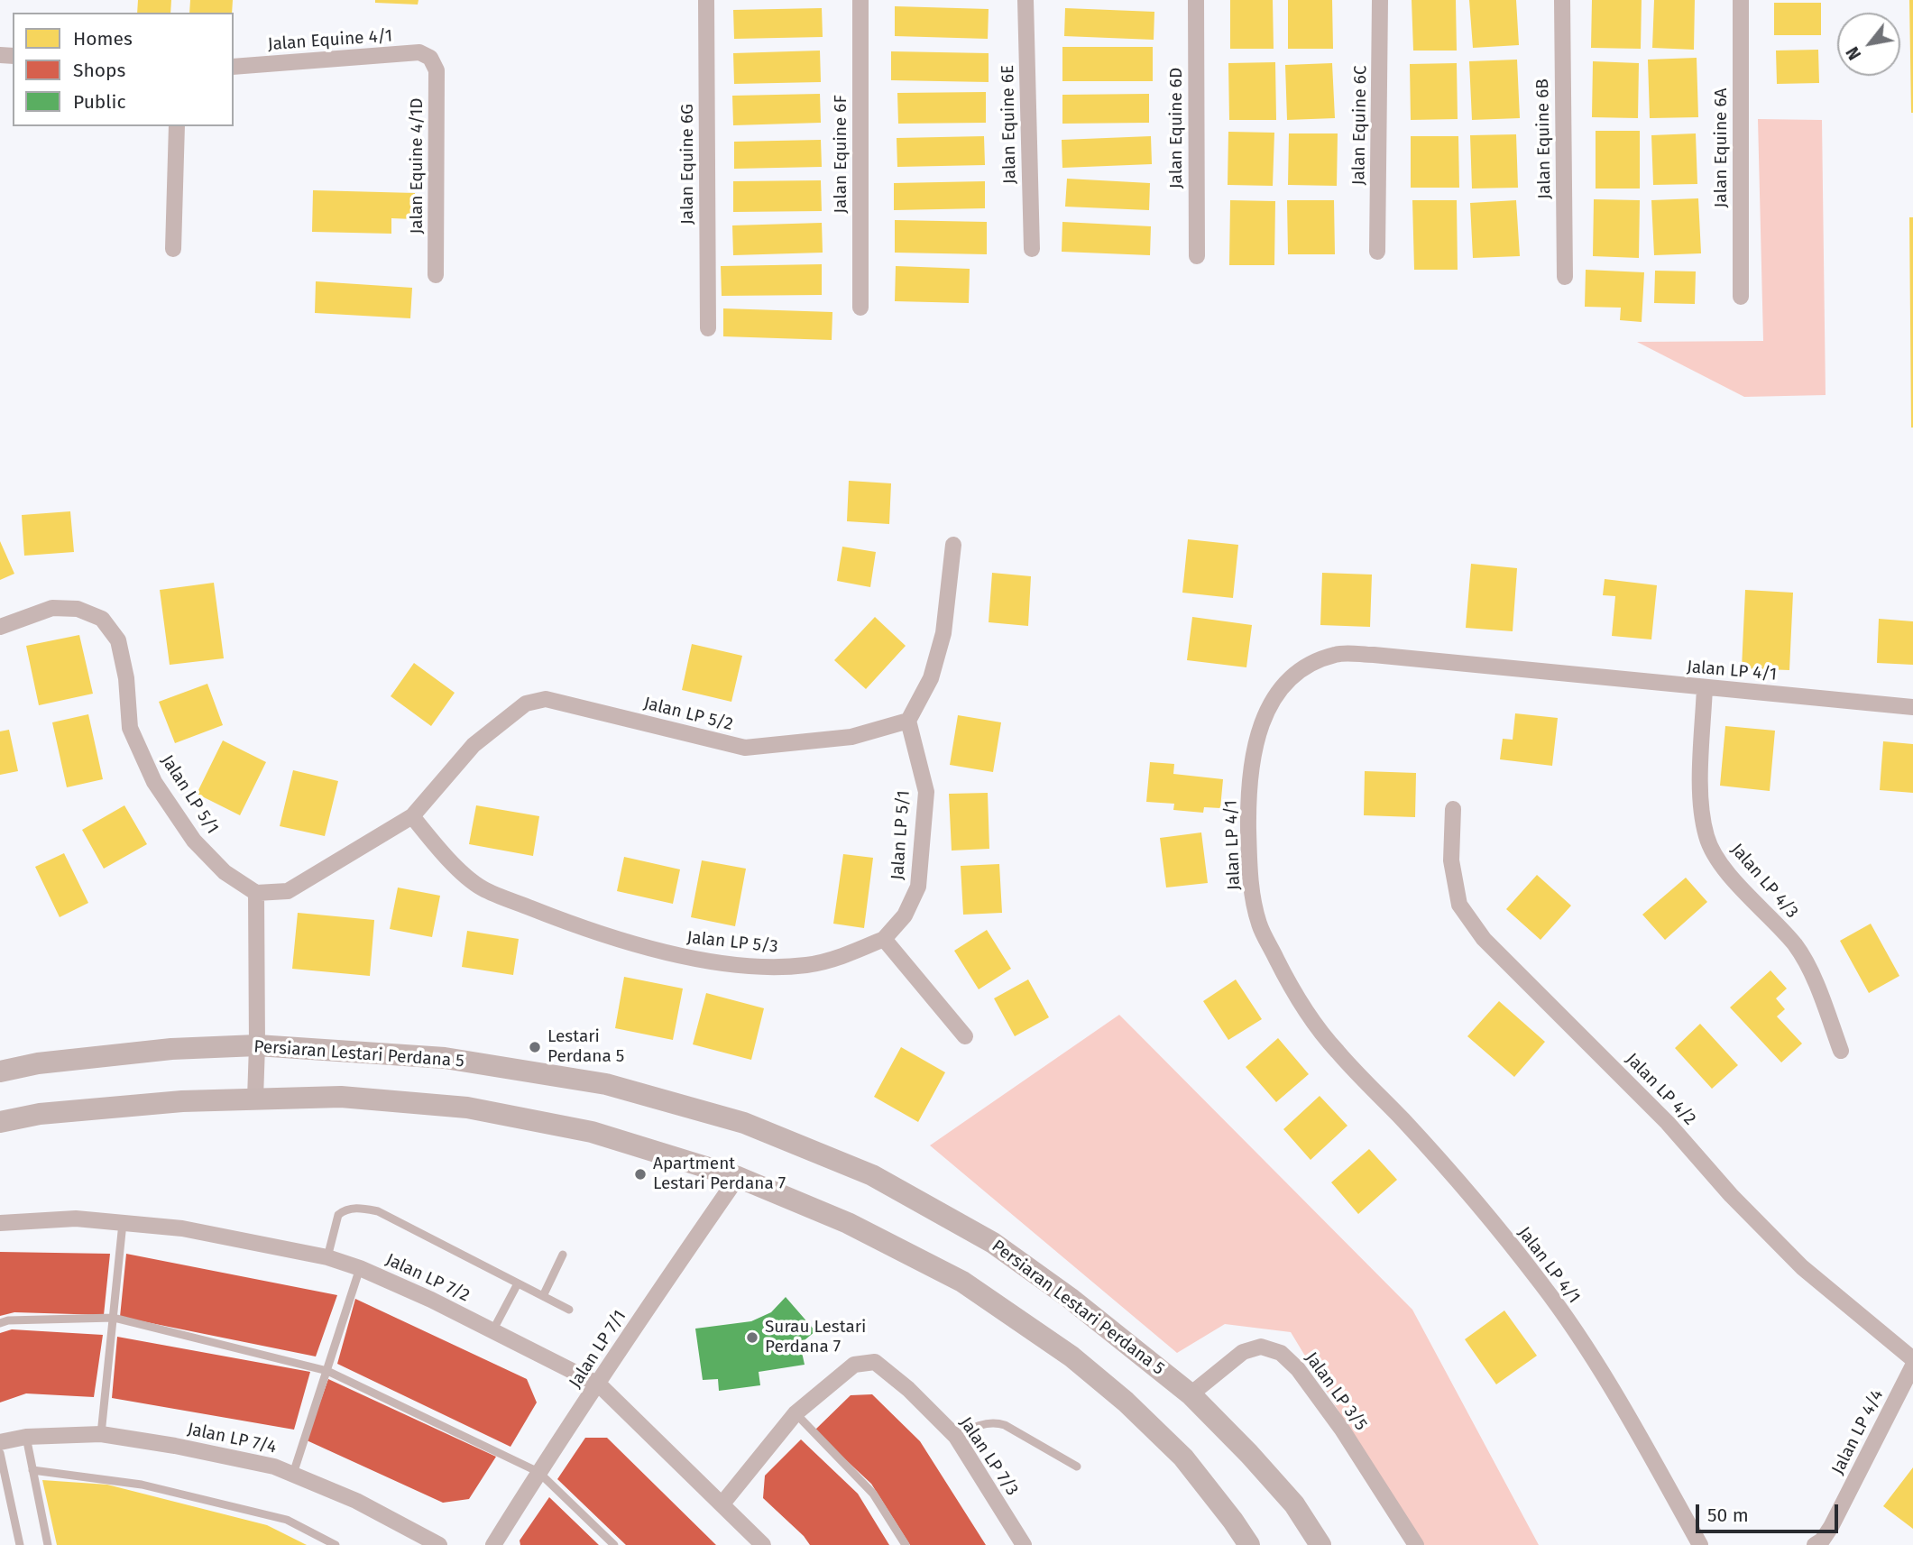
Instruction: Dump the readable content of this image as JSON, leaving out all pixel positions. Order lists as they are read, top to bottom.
{
  "streets": {
    "main road": ["Persiaran Lestari Perdana 5"],
    "street": [
      "Jalan Equine 4/1",
      "Jalan Equine 6E",
      "Jalan Equine 6C",
      "Jalan Equine 6D",
      "Jalan Equine 6B",
      "Jalan Equine 6A",
      "Jalan Equine 6F",
      "Jalan Equine 6G",
      "Jalan Equine 4/1D",
      "Jalan LP 4/1",
      "Jalan LP 5/2",
      "Jalan LP 5/1",
      "Jalan LP 4/3",
      "Jalan LP 5/3",
      "Jalan LP 4/2",
      "Jalan LP 7/2",
      "Jalan LP 7/1",
      "Jalan LP 3/5",
      "Jalan LP 4/4",
      "Jalan LP 7/4",
      "Jalan LP 7/3"
    ]
  },
  "crossings": [
    ["Jalan Equine 4/1", "Jalan Equine 4/1D"],
    ["Jalan LP 4/1", "Jalan LP 4/3"],
    ["Jalan LP 5/2", "Jalan LP 5/1"],
    ["Jalan LP 5/2", "Jalan LP 5/3"],
    ["Jalan LP 5/1", "Jalan LP 5/3"],
    ["Persiaran Lestari Perdana 5", "Jalan LP 3/5"],
    ["Jalan LP 7/2", "Jalan LP 7/1"],
    ["Jalan LP 7/2", "Jalan LP 7/3"]
  ],
  "places": ["Lestari Perdana 5", "Apartment Lestari Perdana 7", "Surau Lestari Perdana 7"],
  "legend": ["Homes", "Shops", "Public"],
  "scale_bar": "50 m",
  "north": "bottom left"
}
